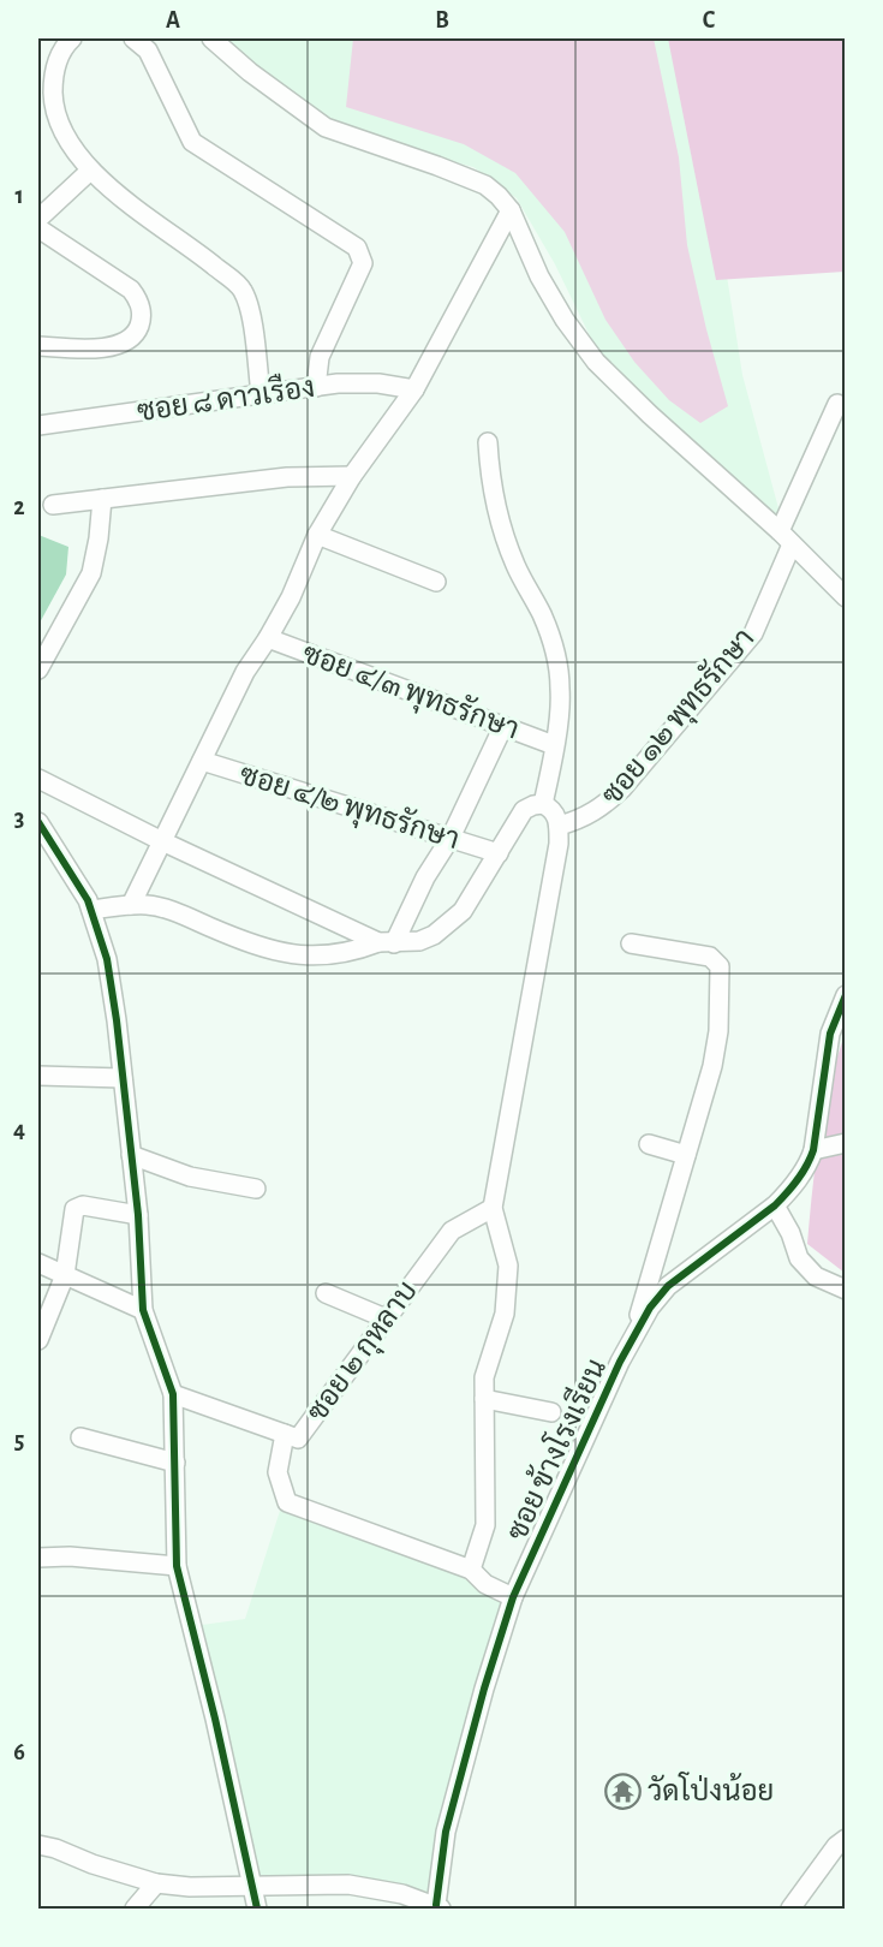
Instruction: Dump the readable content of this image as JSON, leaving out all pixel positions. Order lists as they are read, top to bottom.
{
  "streets": {
    "street": [
      "ซอย ๘ ดาวเรือง",
      "ซอย ๔/๓ พุทธรักษา",
      "ซอย ๑๒ พุทธรักษา",
      "ซอย ๔/๒ พุทธรักษา",
      "ซอย ๒ กุหลาบ",
      "ซอย ข้างโรงเรียน"
    ]
  },
  "places": {
    "temple": ["วัดโป่งน้อย"]
  },
  "grid": {
    "columns": ["A", "B", "C"],
    "rows": [
      "1",
      "2",
      "3",
      "4",
      "5",
      "6"
    ]
  }
}
